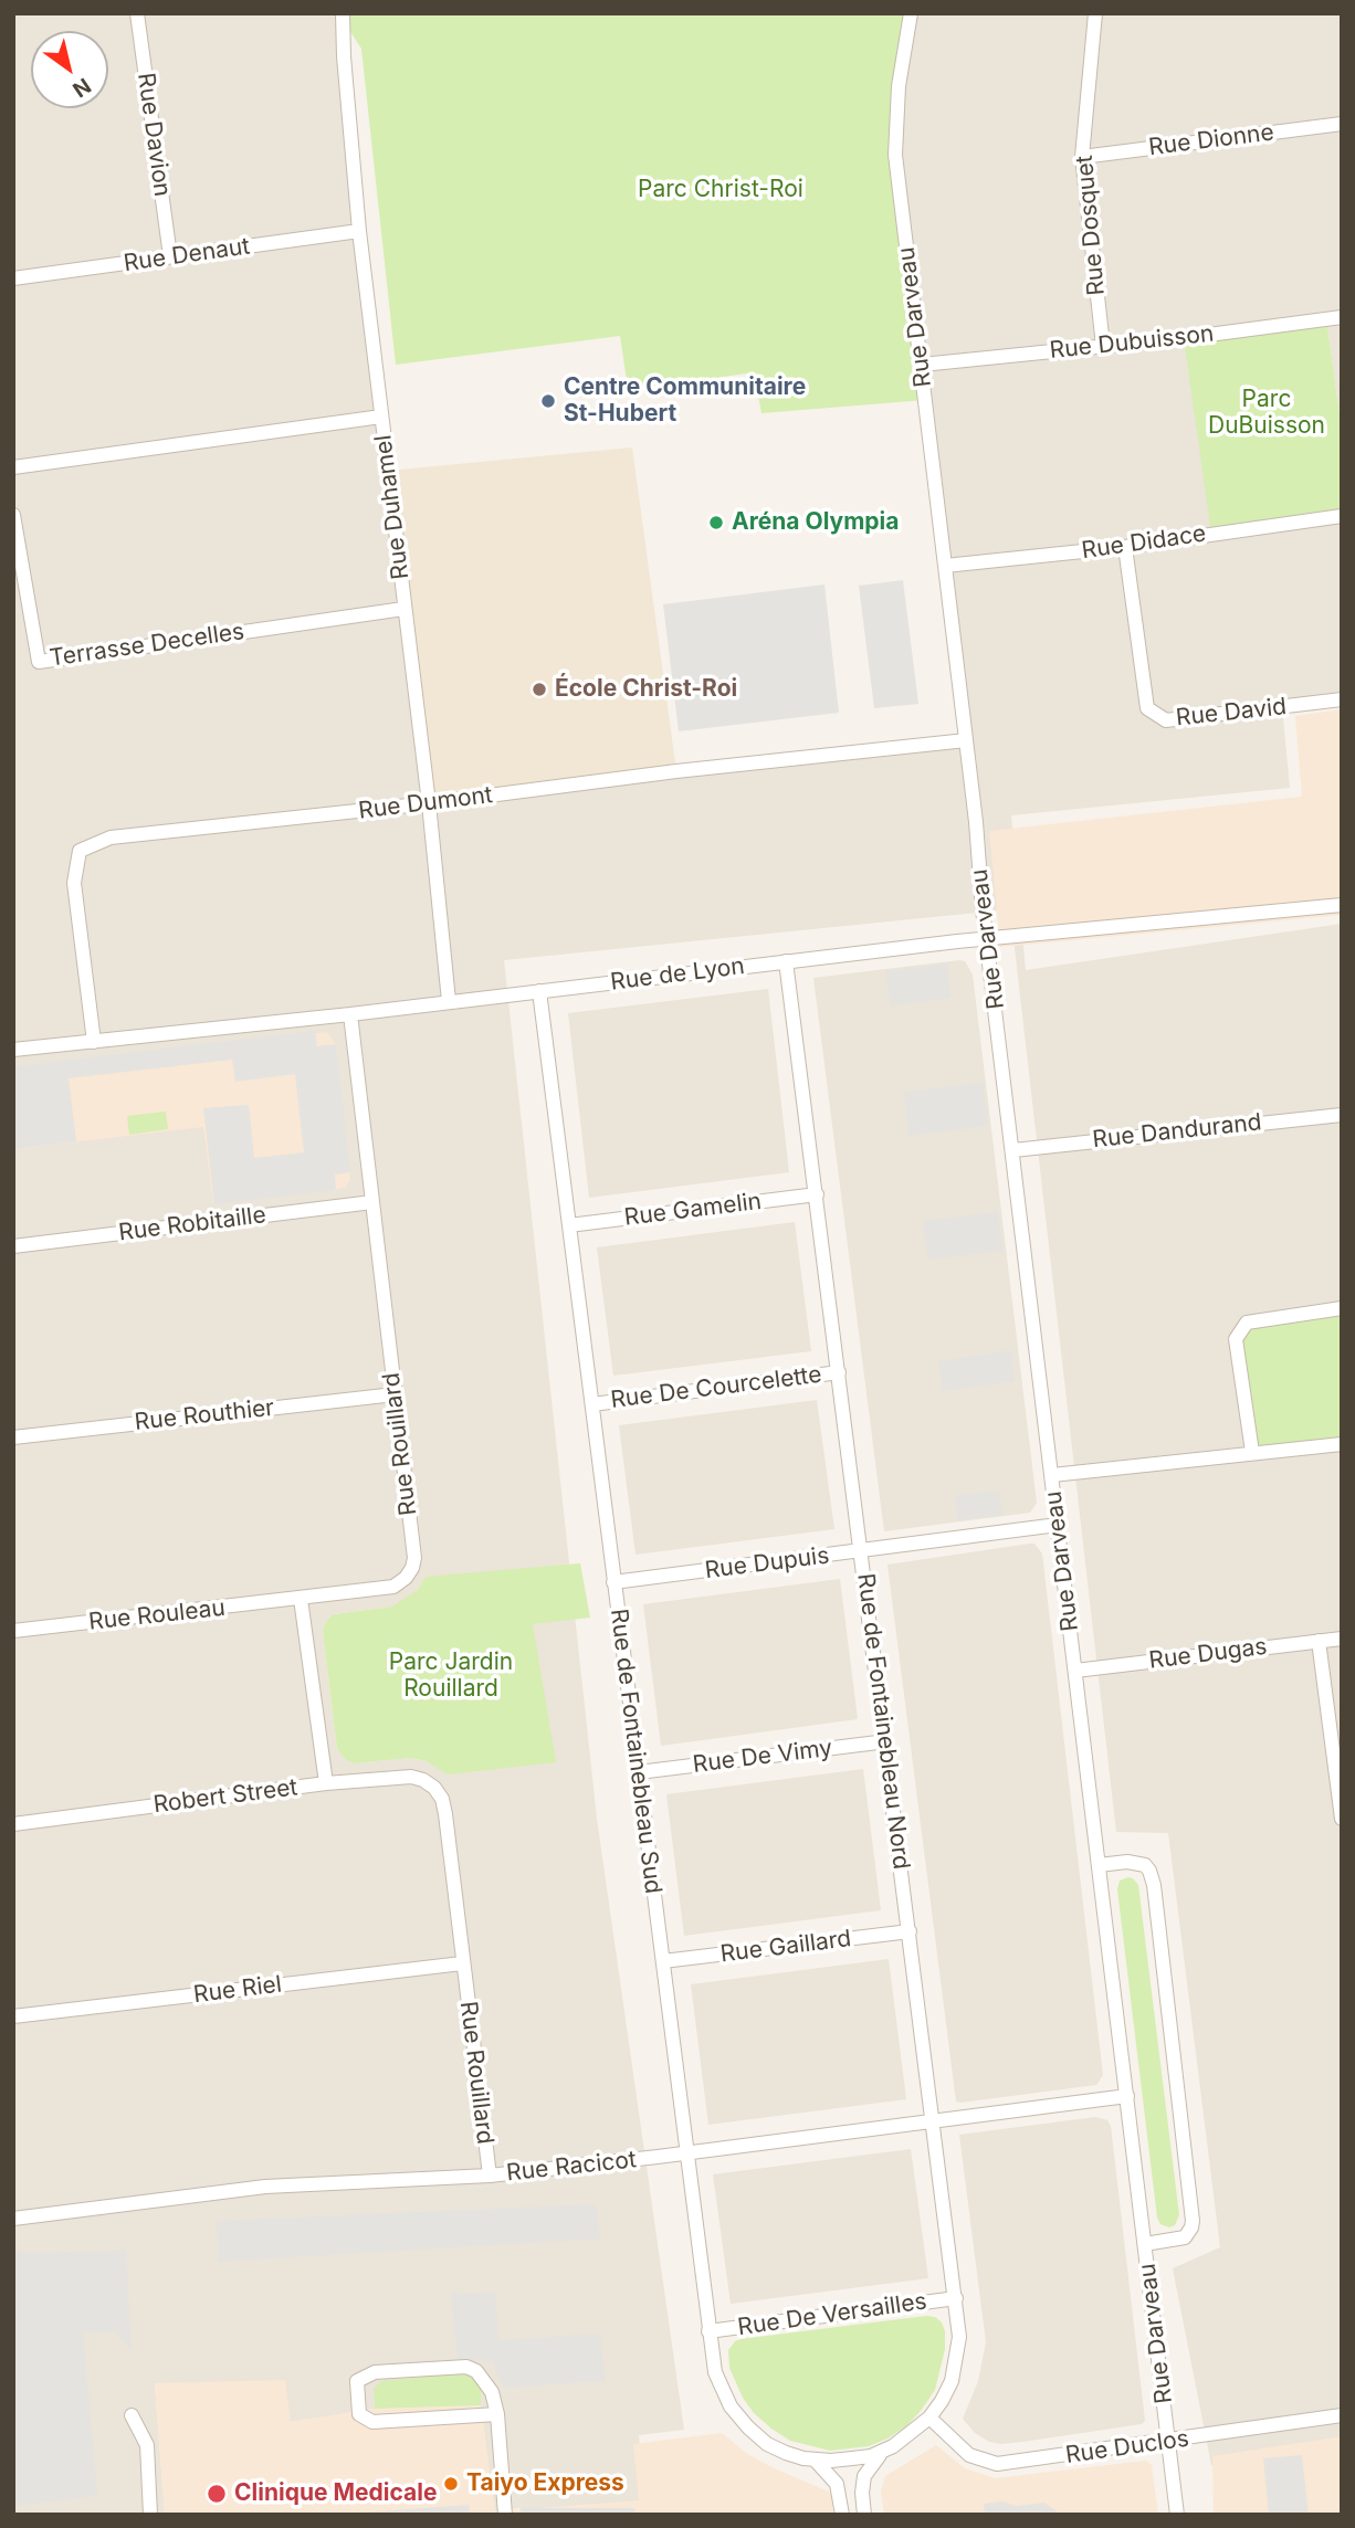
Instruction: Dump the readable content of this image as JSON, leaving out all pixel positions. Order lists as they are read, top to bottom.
{
  "streets": {
    "street": [
      "Rue Davion",
      "Rue Dionne",
      "Rue Dosquet",
      "Rue Denaut",
      "Rue Darveau",
      "Rue Dubuisson",
      "Rue Duhamel",
      "Rue Didace",
      "Terrasse Decelles",
      "Rue David",
      "Rue Dumont",
      "Rue de Lyon",
      "Rue Dandurand",
      "Rue Gamelin",
      "Rue Robitaille",
      "Rue De Courcelette",
      "Rue Routhier",
      "Rue Rouillard",
      "Rue Dupuis",
      "Rue Rouleau",
      "Rue Dugas",
      "Rue de Fontainebleau Nord",
      "Rue de Fontainebleau Sud",
      "Rue De Vimy",
      "Robert Street",
      "Rue Gaillard",
      "Rue Riel",
      "Rue Racicot",
      "Rue De Versailles",
      "Rue Duclos"
    ]
  },
  "crossings": [
    ["Rue Davion", "Rue Denaut"],
    ["Rue Dionne", "Rue Dosquet"],
    ["Rue Dosquet", "Rue Dubuisson"],
    ["Rue Denaut", "Rue Duhamel"],
    ["Rue Darveau", "Rue Dubuisson"],
    ["Rue Darveau", "Rue Didace"],
    ["Rue Darveau", "Rue Dumont"],
    ["Rue Darveau", "Rue de Lyon"],
    ["Rue Darveau", "Rue Dandurand"],
    ["Rue Darveau", "Rue Dupuis"],
    ["Rue Darveau", "Rue Dugas"],
    ["Rue Darveau", "Rue Racicot"],
    ["Rue Darveau", "Rue Duclos"],
    ["Rue Duhamel", "Terrasse Decelles"],
    ["Rue Duhamel", "Rue Dumont"],
    ["Rue Duhamel", "Rue de Lyon"],
    ["Rue Didace", "Rue David"],
    ["Rue Dumont", "Rue de Lyon"],
    ["Rue de Lyon", "Rue Rouillard"],
    ["Rue de Lyon", "Rue de Fontainebleau Nord"],
    ["Rue de Lyon", "Rue de Fontainebleau Sud"],
    ["Rue Gamelin", "Rue de Fontainebleau Nord"],
    ["Rue Gamelin", "Rue de Fontainebleau Sud"],
    ["Rue Robitaille", "Rue Rouillard"],
    ["Rue De Courcelette", "Rue de Fontainebleau Nord"],
    ["Rue De Courcelette", "Rue de Fontainebleau Sud"],
    ["Rue Routhier", "Rue Rouillard"],
    ["Rue Rouillard", "Rue Rouleau"],
    ["Rue Rouillard", "Robert Street"],
    ["Rue Rouillard", "Rue Riel"],
    ["Rue Rouillard", "Rue Racicot"],
    ["Rue Dupuis", "Rue de Fontainebleau Nord"],
    ["Rue Dupuis", "Rue de Fontainebleau Sud"],
    ["Rue de Fontainebleau Nord", "Rue de Fontainebleau Sud"],
    ["Rue de Fontainebleau Nord", "Rue De Vimy"],
    ["Rue de Fontainebleau Nord", "Rue Gaillard"],
    ["Rue de Fontainebleau Nord", "Rue Racicot"],
    ["Rue de Fontainebleau Nord", "Rue De Versailles"],
    ["Rue de Fontainebleau Nord", "Rue Duclos"],
    ["Rue de Fontainebleau Sud", "Rue De Vimy"],
    ["Rue de Fontainebleau Sud", "Rue Gaillard"],
    ["Rue de Fontainebleau Sud", "Rue Racicot"],
    ["Rue de Fontainebleau Sud", "Rue De Versailles"]
  ],
  "parks": ["Parc Christ-Roi", "Parc DuBuisson", "Parc Jardin Rouillard"],
  "places": [
    "Centre Communitaire St-Hubert",
    "Aréna Olympia",
    "École Christ-Roi",
    "Taiyo Express",
    "Clinique Medicale"
  ],
  "north": "bottom right"
}
